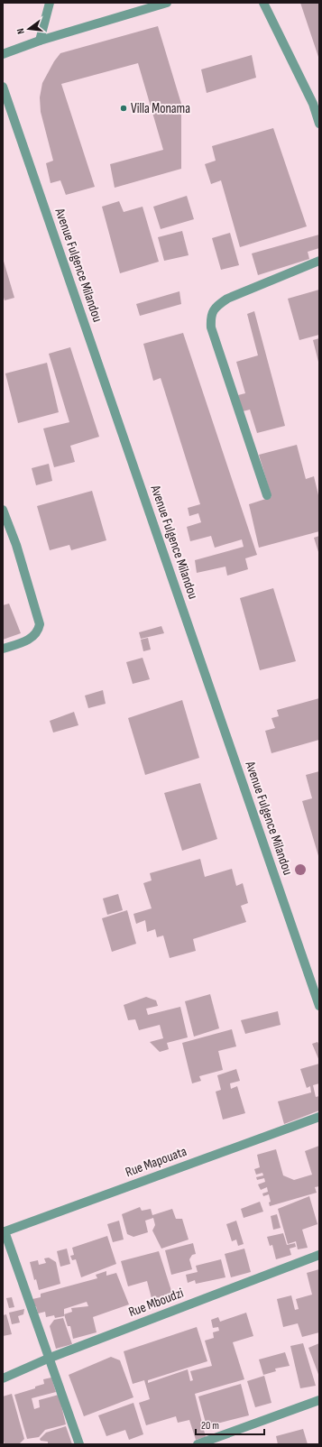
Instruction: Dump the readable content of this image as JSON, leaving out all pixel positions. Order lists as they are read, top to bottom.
{
  "streets": {
    "street": ["Avenue Fulgence Milandou", "Rue Mapouata", "Rue Mboudzi"]
  },
  "places": ["Villa Monama"],
  "scale_bar": "20 m",
  "north": "left"
}
